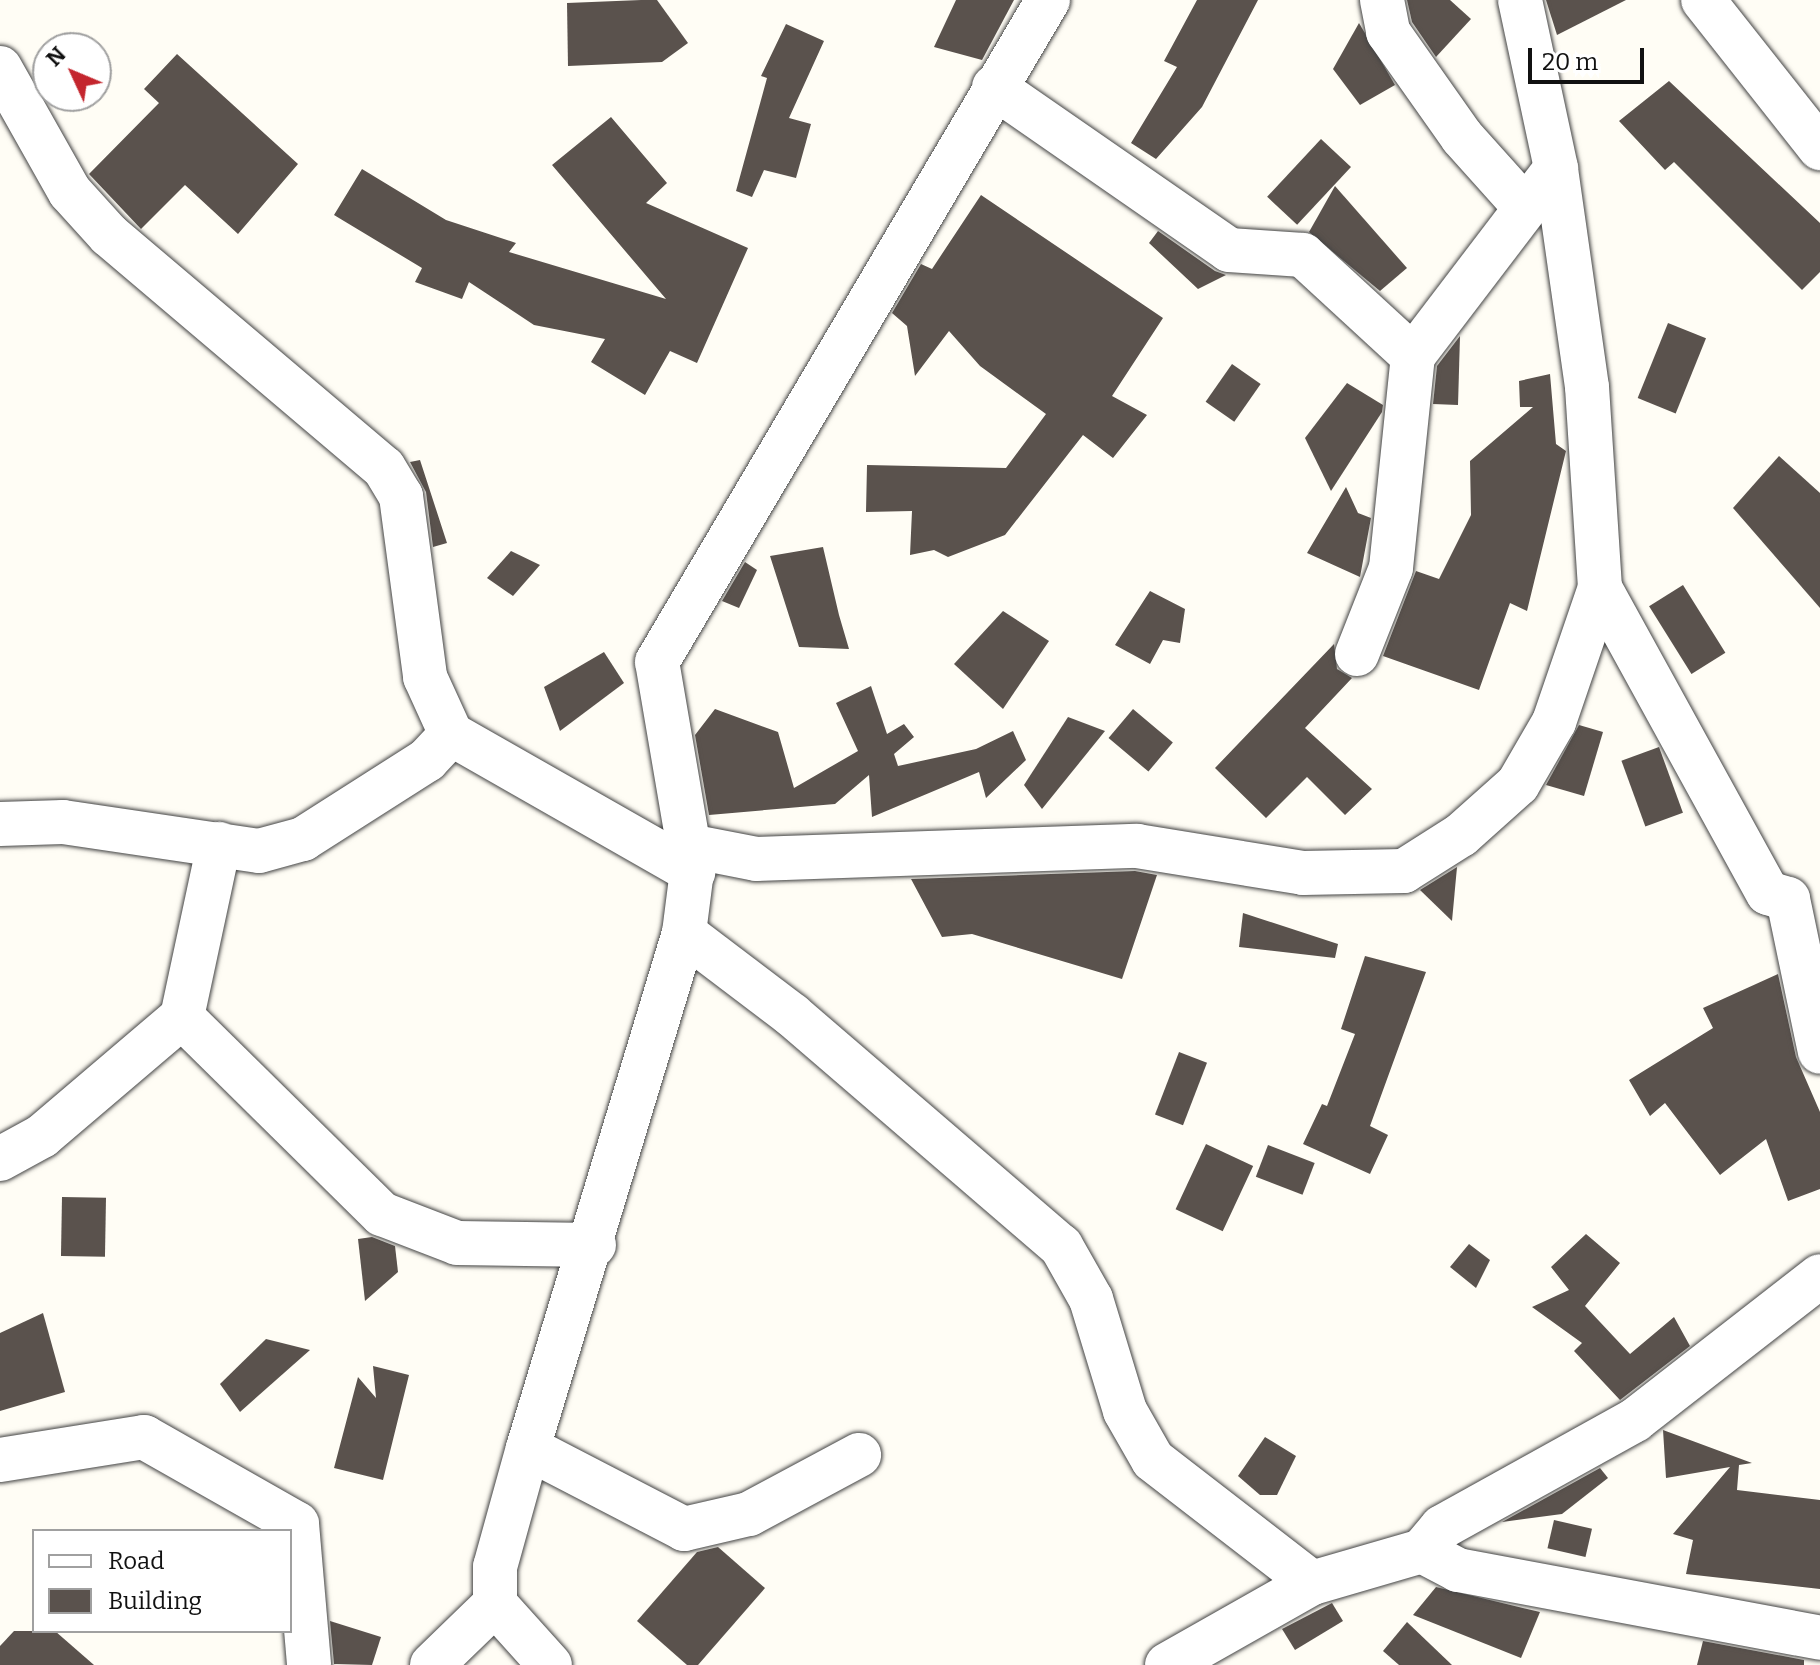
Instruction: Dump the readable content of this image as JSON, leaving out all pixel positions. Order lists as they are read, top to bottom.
{
  "legend": ["Road", "Building"],
  "scale_bar": "20 m",
  "north": "top left"
}
